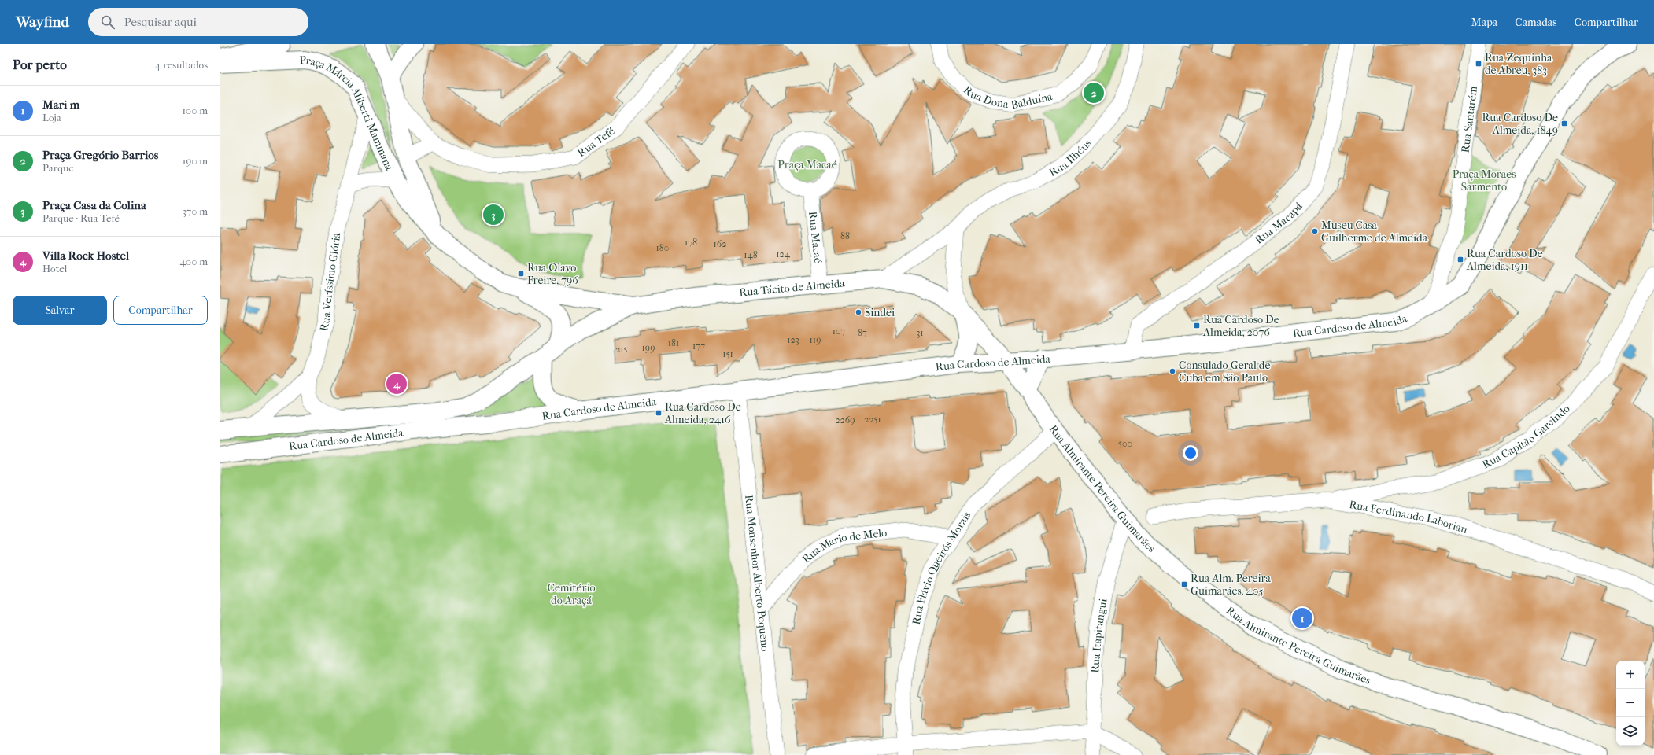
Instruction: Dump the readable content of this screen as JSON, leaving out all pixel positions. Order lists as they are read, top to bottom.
{
  "streets": {
    "main road": [
      "Praça Márcia Aliberti Mammana",
      "Rua Tácito de Almeida",
      "Rua Cardoso de Almeida",
      "Rua Almirante Pereira Guimarães"
    ],
    "street": [
      "Rua Dona Balduína",
      "Rua Santarém",
      "Rua Tefé",
      "Rua Ilhéus",
      "Rua Macapá",
      "Rua Macaé",
      "Rua Veríssimo Glória",
      "Rua Capitão Garcindo",
      "Rua Ferdinando Laboriau",
      "Rua Mario de Melo",
      "Rua Flávio Queirós Morais",
      "Rua Monsenhor Alberto Pequeno",
      "Rua Itapitangui"
    ]
  },
  "crossings": [
    ["Praça Márcia Aliberti Mammana", "Rua Tefé"],
    ["Praça Márcia Aliberti Mammana", "Rua Veríssimo Glória"],
    ["Praça Márcia Aliberti Mammana", "Rua Tácito de Almeida"],
    ["Praça Márcia Aliberti Mammana", "Rua Cardoso de Almeida"],
    ["Rua Santarém", "Rua Cardoso de Almeida"],
    ["Rua Ilhéus", "Rua Tácito de Almeida"],
    ["Rua Macapá", "Rua Cardoso de Almeida"],
    ["Rua Macaé", "Rua Tácito de Almeida"],
    ["Rua Veríssimo Glória", "Rua Cardoso de Almeida"],
    ["Rua Tácito de Almeida", "Rua Cardoso de Almeida"],
    ["Rua Tácito de Almeida", "Rua Almirante Pereira Guimarães"],
    ["Rua Cardoso de Almeida", "Rua Almirante Pereira Guimarães"],
    ["Rua Cardoso de Almeida", "Rua Monsenhor Alberto Pequeno"],
    ["Rua Capitão Garcindo", "Rua Ferdinando Laboriau"],
    ["Rua Almirante Pereira Guimarães", "Rua Flávio Queirós Morais"],
    ["Rua Almirante Pereira Guimarães", "Rua Itapitangui"],
    ["Rua Mario de Melo", "Rua Flávio Queirós Morais"],
    ["Rua Mario de Melo", "Rua Monsenhor Alberto Pequeno"]
  ],
  "parks": ["Praça Macaé", "Praça Moraes Sarmento", "Cemitério do Araçá"],
  "places": {
    "transit": [
      "Rua Zequinha de Abreu, 383",
      "Rua Cardoso De Almeida, 1849",
      "Rua Cardoso De Almeida, 1911",
      "Rua Olavo Freire, 796",
      "Rua Cardoso De Almeida, 2076",
      "Rua Cardoso De Almeida, 2416",
      "Rua Alm. Pereira Guimarães, 405"
    ],
    "other": ["Museu Casa Guilherme de Almeida", "Sindei", "Consulado Geral de Cuba em São Paulo"]
  },
  "house_numbers": [
    "88",
    "178",
    "162",
    "180",
    "124",
    "148",
    "107",
    "87",
    "31",
    "123",
    "119",
    "181",
    "177",
    "199",
    "215",
    "151",
    "2251",
    "2269",
    "500"
  ],
  "page": {
    "header": "Wayfind",
    "search": "Pesquisar aqui",
    "nav": ["Mapa", "Camadas", "Compartilhar"],
    "heading": ["Por perto", "4 resultados"],
    "pins": [
      "2",
      "3",
      "4",
      "1"
    ],
    "list": [
      {
        "mark": "1",
        "name": "Mari m",
        "note": "Loja",
        "value": "100 m"
      },
      {
        "mark": "2",
        "name": "Praça Gregório Barrios",
        "note": "Parque",
        "value": "190 m"
      },
      {
        "mark": "3",
        "name": "Praça Casa da Colina",
        "note": "Parque · Rua Tefé",
        "value": "370 m"
      },
      {
        "mark": "4",
        "name": "Villa Rock Hostel",
        "note": "Hotel",
        "value": "400 m"
      }
    ],
    "buttons": ["Salvar", "Compartilhar"],
    "map_buttons": ["+", "−"]
  }
}
